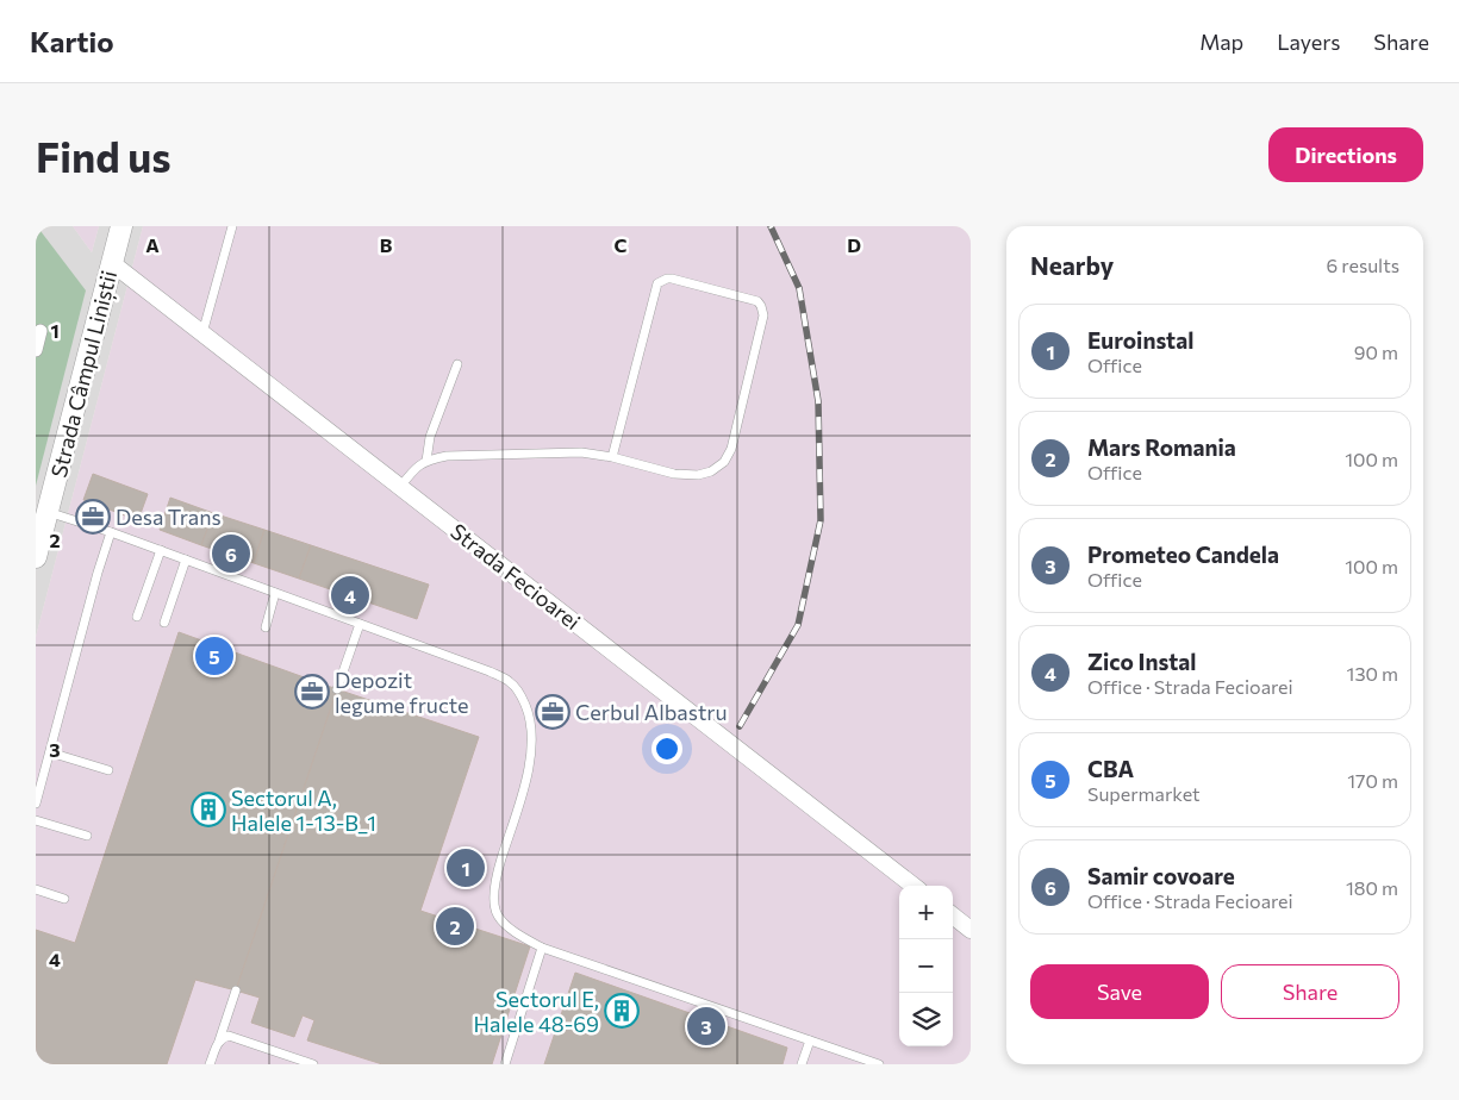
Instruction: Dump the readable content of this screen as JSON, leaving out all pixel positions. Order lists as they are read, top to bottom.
{
  "streets": {
    "street": ["Strada Câmpul Liniștii", "Strada Fecioarei"]
  },
  "crossings": [
    ["Strada Câmpul Liniștii", "Strada Fecioarei"]
  ],
  "places": {
    "office": ["Desa Trans", "Depozit legume fructe", "Cerbul Albastru"],
    "building": ["Sectorul A, Halele 1-13-B_1", "Sectorul E, Halele 48-69"]
  },
  "page": {
    "header": "Kartio",
    "nav": ["Map", "Layers", "Share"],
    "buttons": [
      "Directions",
      ["Save", "Share"]
    ],
    "title": "Find us",
    "heading": ["Nearby", "6 results"],
    "list": [
      {
        "mark": "1",
        "name": "Euroinstal",
        "note": "Office",
        "value": "90 m"
      },
      {
        "mark": "2",
        "name": "Mars Romania",
        "note": "Office",
        "value": "100 m"
      },
      {
        "mark": "3",
        "name": "Prometeo Candela",
        "note": "Office",
        "value": "100 m"
      },
      {
        "mark": "4",
        "name": "Zico Instal",
        "note": "Office · Strada Fecioarei",
        "value": "130 m"
      },
      {
        "mark": "5",
        "name": "CBA",
        "note": "Supermarket",
        "value": "170 m"
      },
      {
        "mark": "6",
        "name": "Samir covoare",
        "note": "Office · Strada Fecioarei",
        "value": "180 m"
      }
    ],
    "pins": [
      "6",
      "4",
      "5",
      "1",
      "2",
      "3"
    ],
    "map_buttons": ["+", "−"]
  },
  "grid": {
    "columns": [
      "A",
      "B",
      "C",
      "D"
    ],
    "rows": [
      "1",
      "2",
      "3",
      "4"
    ]
  }
}
